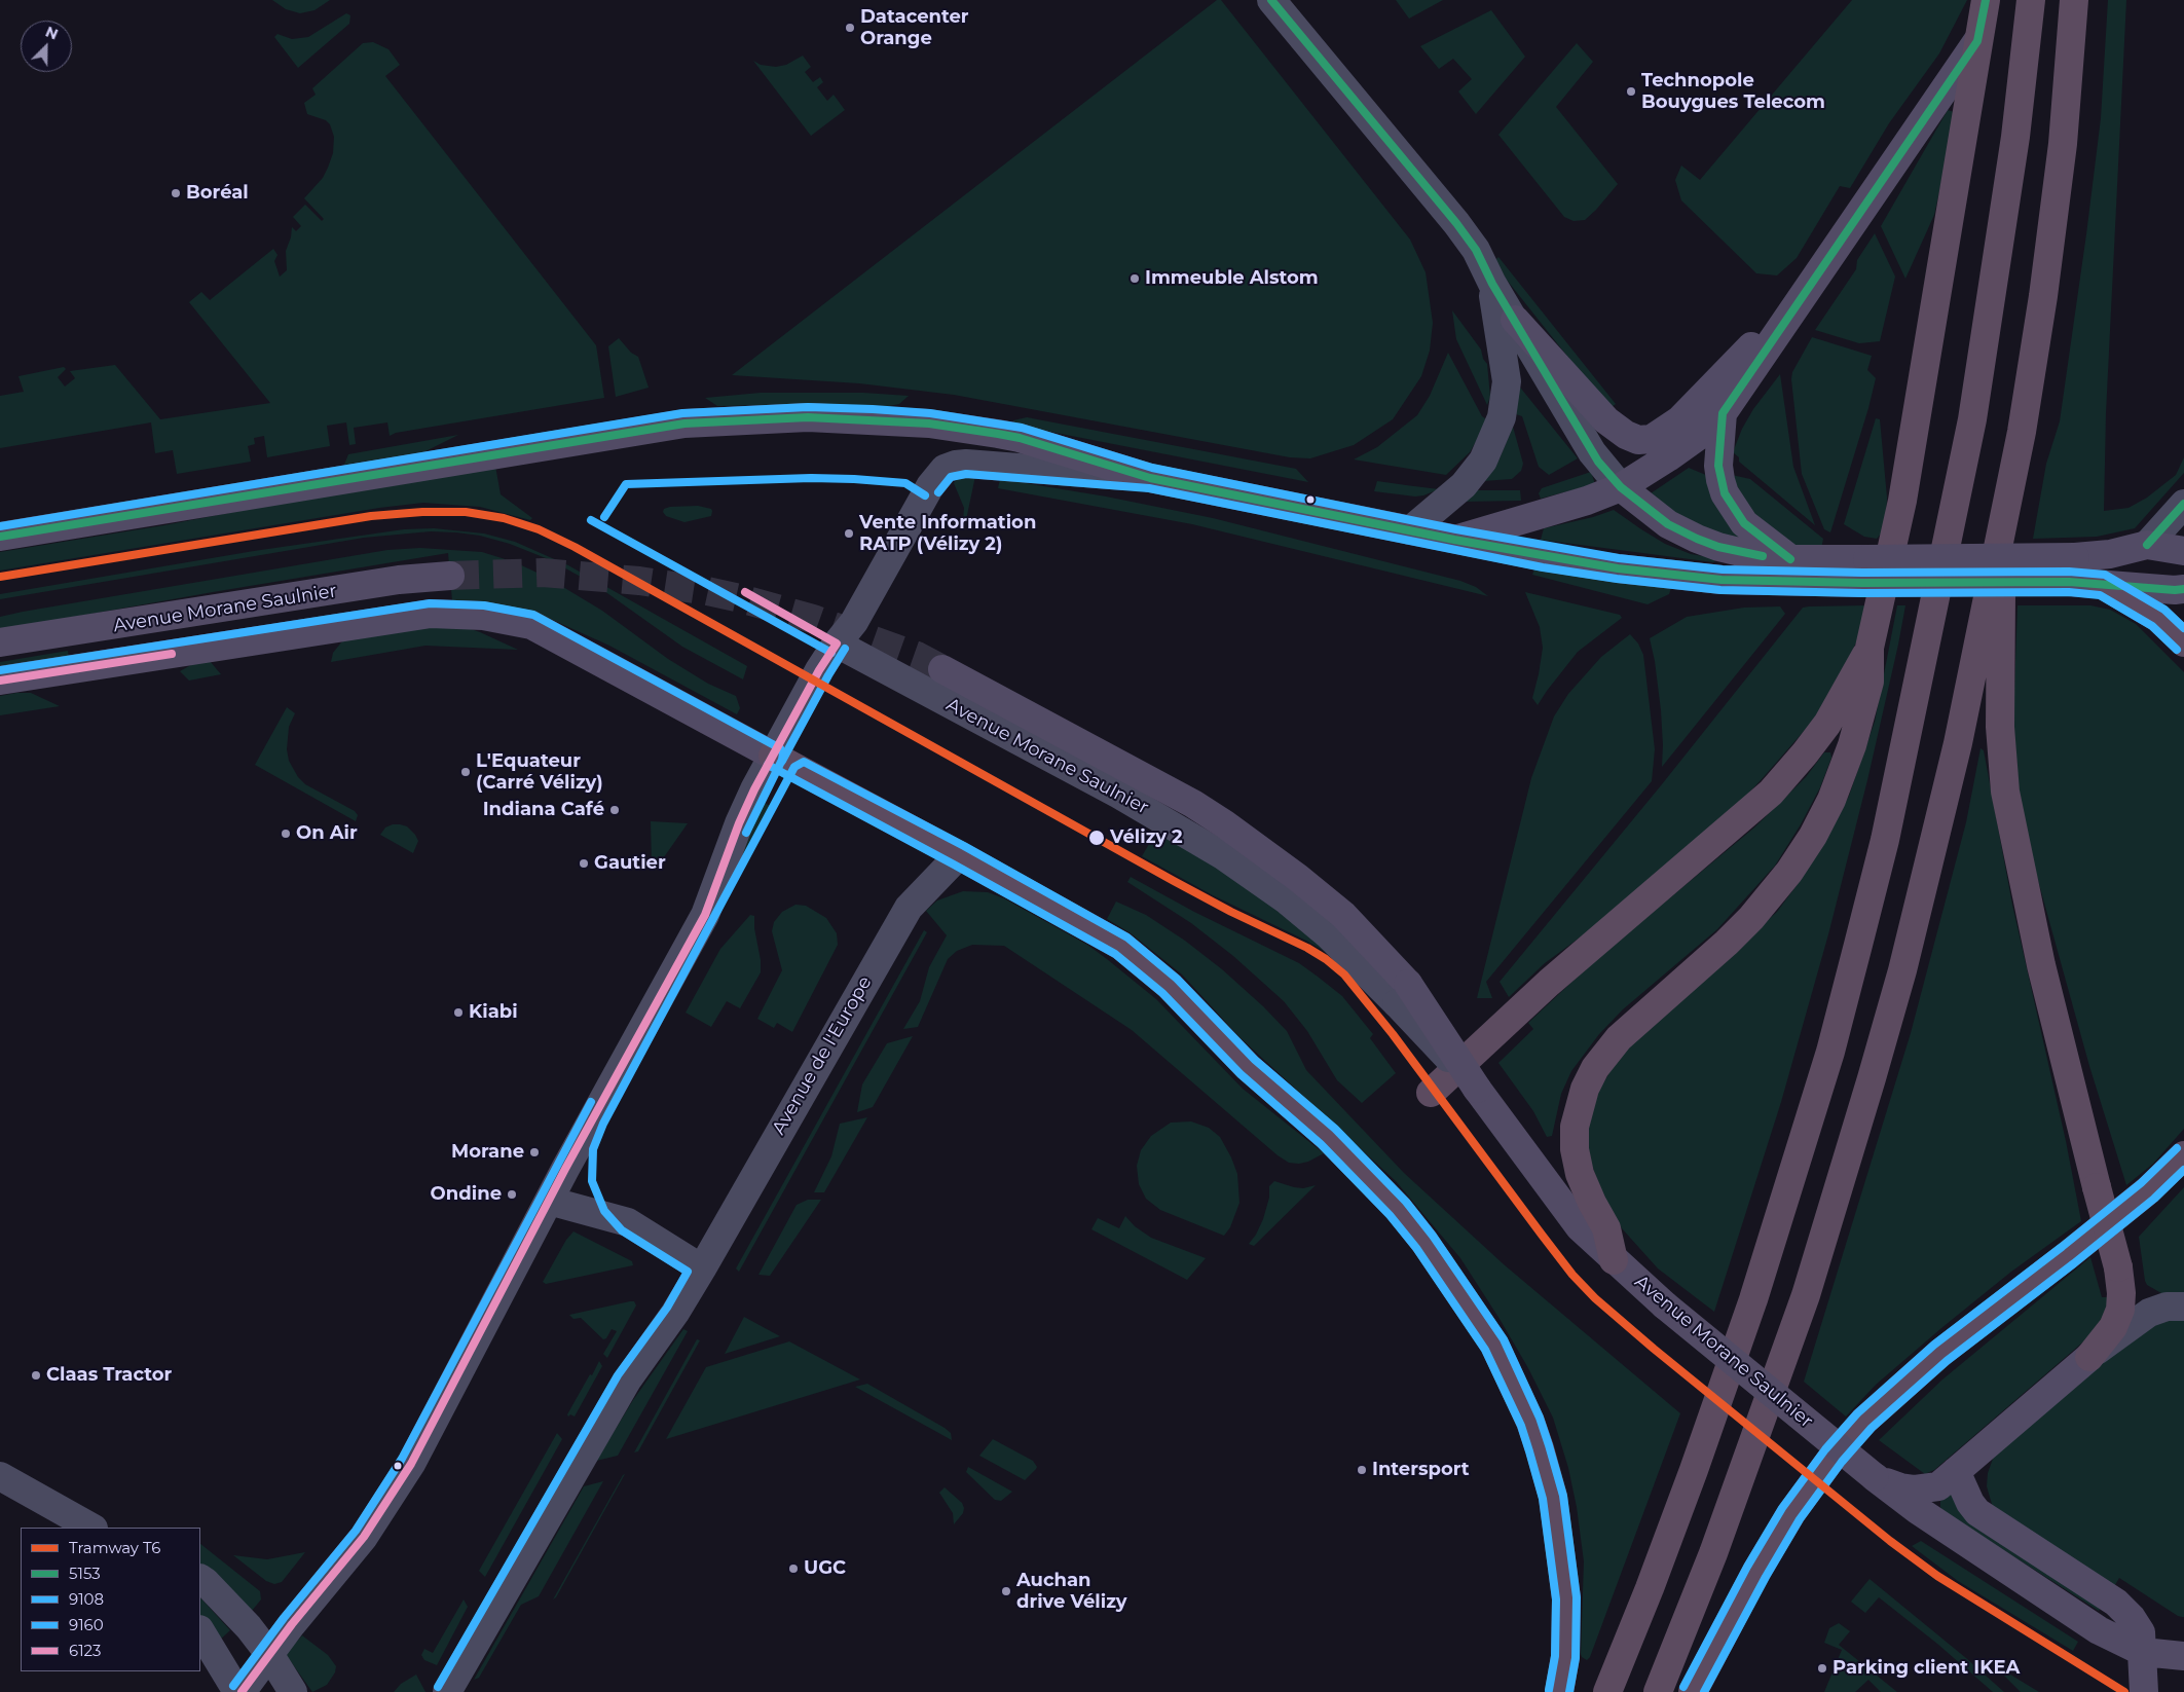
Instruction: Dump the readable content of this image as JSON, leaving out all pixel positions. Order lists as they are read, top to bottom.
{
  "streets": {
    "main road": ["Avenue Morane Saulnier"],
    "street": ["Avenue de l'Europe"]
  },
  "places": [
    "Datacenter Orange",
    "Technopole Bouygues Telecom",
    "Boréal",
    "Immeuble Alstom",
    "Vente Information RATP (Vélizy 2)",
    "L'Equateur (Carré Vélizy)",
    "Indiana Café",
    "On Air",
    "Vélizy 2",
    "Gautier",
    "Kiabi",
    "Morane",
    "Ondine",
    "Claas Tractor",
    "Intersport",
    "UGC",
    "Auchan drive Vélizy",
    "Parking client IKEA"
  ],
  "lines": [
    "transit line 5153",
    "transit line 9160",
    "transit line 9108",
    "tram line T6",
    "transit line 6123"
  ],
  "legend": [
    "Tramway T6",
    "5153",
    "9108",
    "9160",
    "6123"
  ],
  "north": "top right"
}
